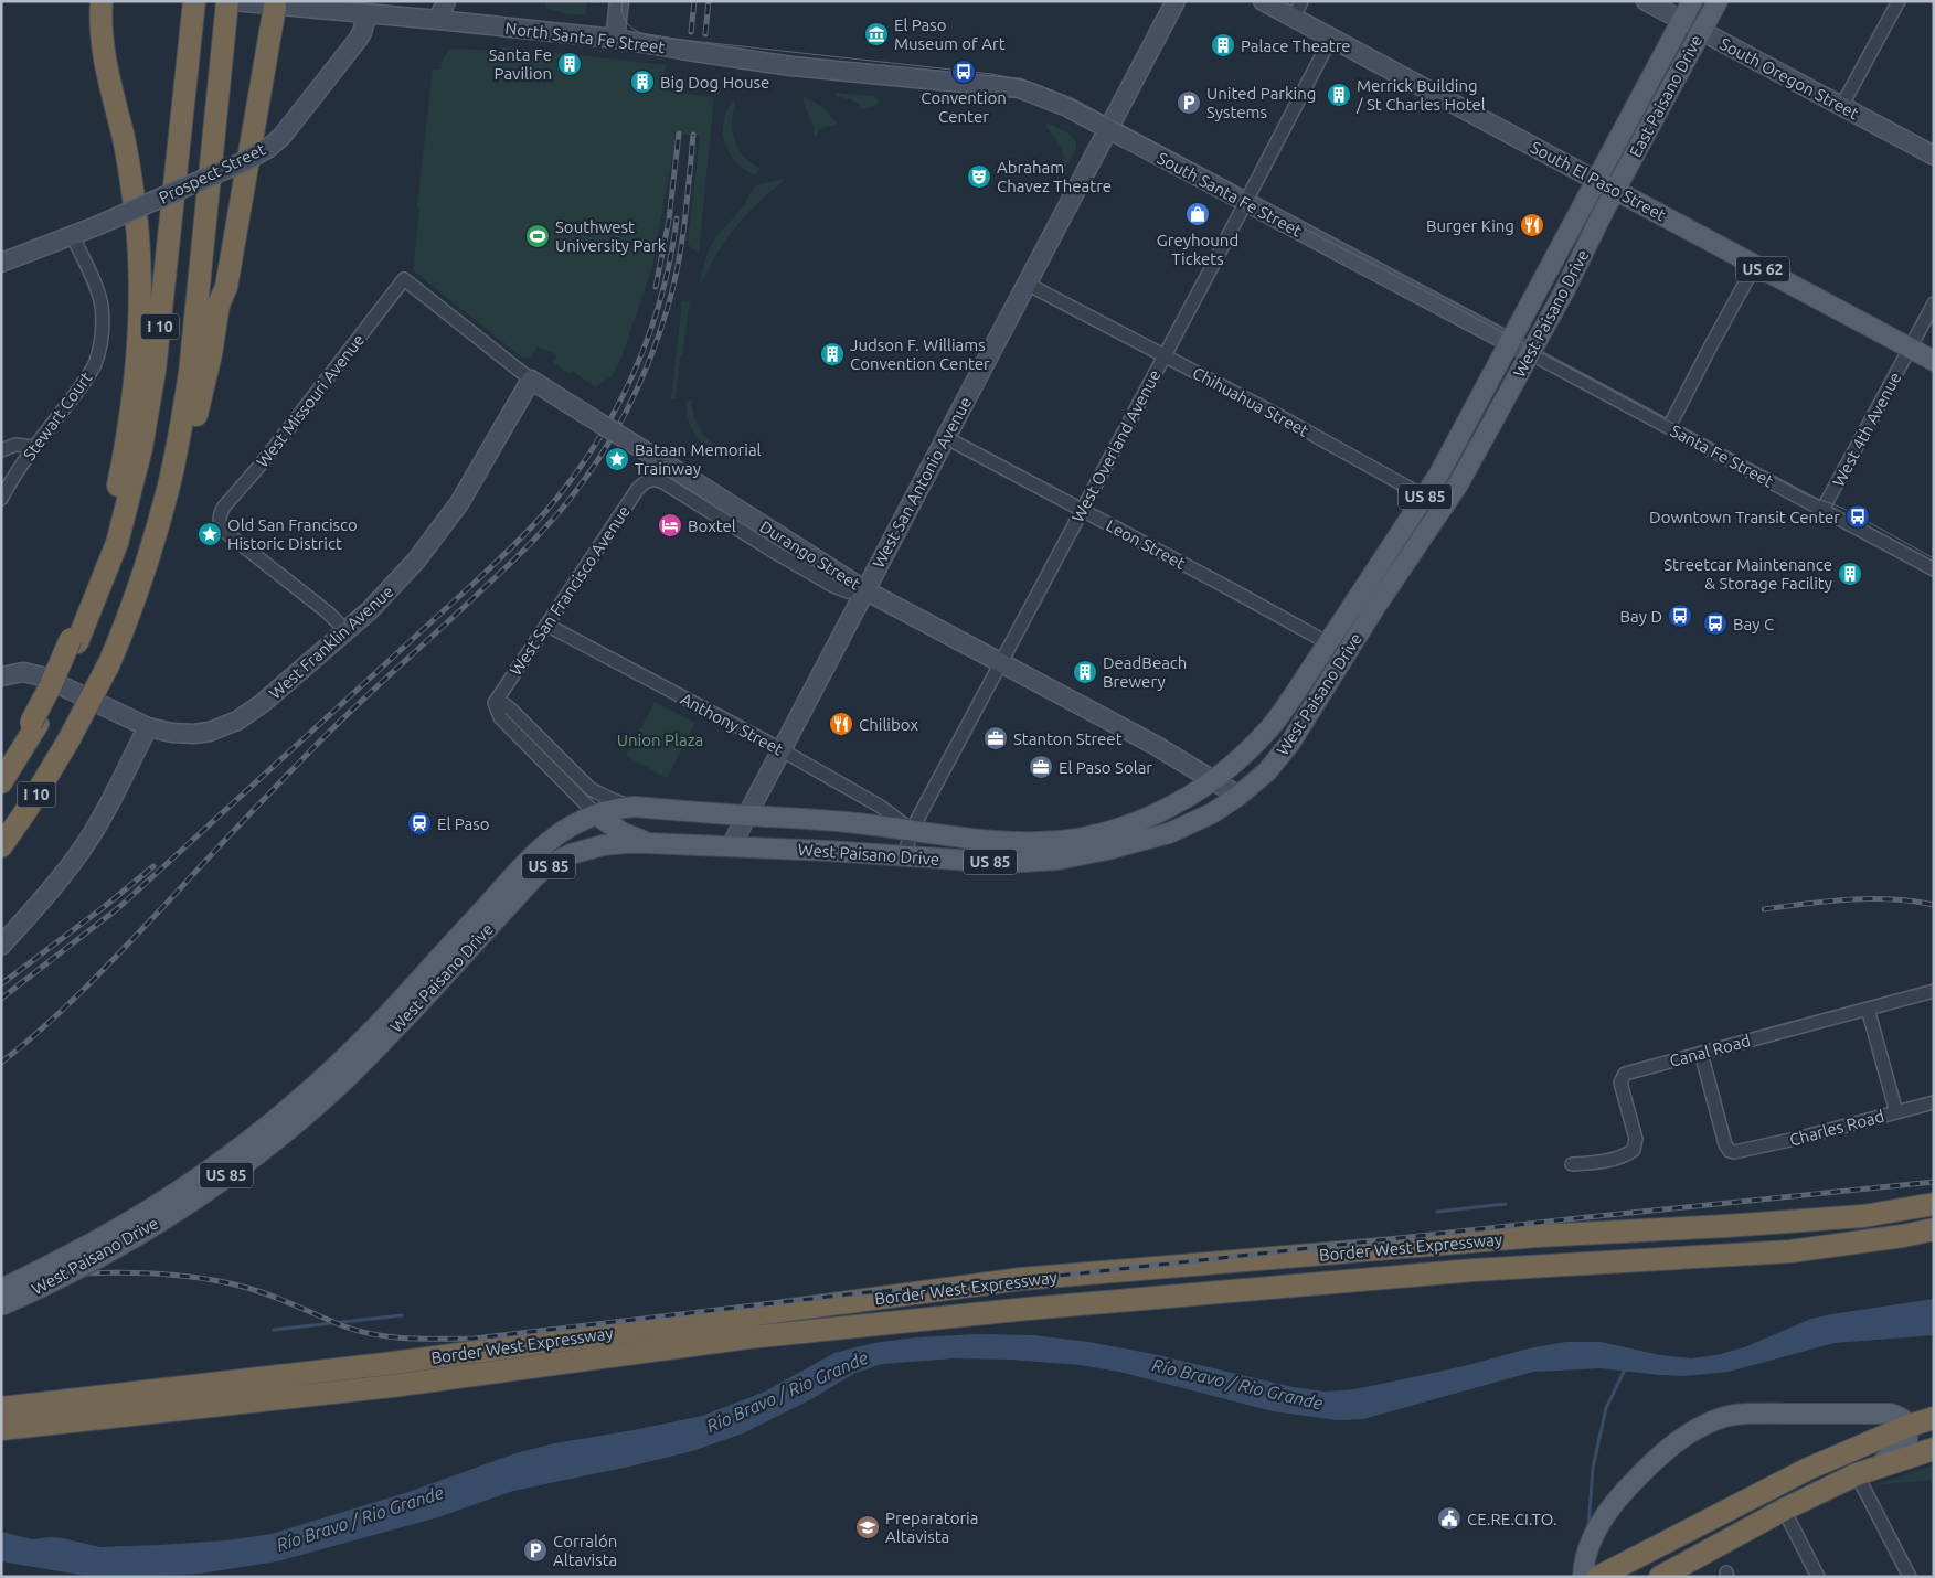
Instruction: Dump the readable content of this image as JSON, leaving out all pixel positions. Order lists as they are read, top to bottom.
{
  "streets": {
    "highway": ["I 10", "Border West Expressway"],
    "main road": [
      "East Paisano Drive",
      "South El Paso Street",
      "US 62",
      "West Paisano Drive",
      "US 85"
    ],
    "street": [
      "North Santa Fe Street",
      "South Oregon Street",
      "Prospect Street",
      "South Santa Fe Street",
      "West Missouri Avenue",
      "Chihuahua Street",
      "Stewart Court",
      "West 4th Avenue",
      "West Overland Avenue",
      "Santa Fe Street",
      "West San Antonio Avenue",
      "Leon Street",
      "Durango Street",
      "West San Francisco Avenue",
      "West Franklin Avenue",
      "Anthony Street",
      "Canal Road",
      "Charles Road"
    ]
  },
  "crossings": [
    ["North Santa Fe Street", "Prospect Street"],
    ["North Santa Fe Street", "South Santa Fe Street"],
    ["South Oregon Street", "East Paisano Drive"],
    ["East Paisano Drive", "South El Paso Street"],
    ["East Paisano Drive", "West Paisano Drive"],
    ["Prospect Street", "Stewart Court"],
    ["South El Paso Street", "West Paisano Drive"],
    ["South El Paso Street", "West 4th Avenue"],
    ["South El Paso Street", "West Overland Avenue"],
    ["South Santa Fe Street", "West Paisano Drive"],
    ["South Santa Fe Street", "West Overland Avenue"],
    ["South Santa Fe Street", "Santa Fe Street"],
    ["South Santa Fe Street", "West San Antonio Avenue"],
    ["West Paisano Drive", "Chihuahua Street"],
    ["West Paisano Drive", "West Overland Avenue"],
    ["West Paisano Drive", "Santa Fe Street"],
    ["West Paisano Drive", "West San Antonio Avenue"],
    ["West Paisano Drive", "Leon Street"],
    ["West Paisano Drive", "Durango Street"],
    ["West Paisano Drive", "Anthony Street"],
    ["West Missouri Avenue", "Durango Street"],
    ["West Missouri Avenue", "West Franklin Avenue"],
    ["Chihuahua Street", "West Overland Avenue"],
    ["Chihuahua Street", "West San Antonio Avenue"],
    ["West 4th Avenue", "Santa Fe Street"],
    ["West Overland Avenue", "Leon Street"],
    ["West Overland Avenue", "Durango Street"],
    ["West Overland Avenue", "Anthony Street"],
    ["West San Antonio Avenue", "Leon Street"],
    ["West San Antonio Avenue", "Durango Street"],
    ["West San Antonio Avenue", "West San Francisco Avenue"],
    ["West San Antonio Avenue", "Anthony Street"],
    ["Durango Street", "West San Francisco Avenue"],
    ["Durango Street", "West Franklin Avenue"],
    ["West San Francisco Avenue", "Anthony Street"],
    ["Canal Road", "Charles Road"]
  ],
  "water": ["Río Bravo / Rio Grande"],
  "parks": ["Union Plaza"],
  "places": {
    "museum": ["El Paso Museum of Art"],
    "building": [
      "Palace Theatre",
      "Santa Fe Pavilion",
      "Big Dog House",
      "Merrick Building / St Charles Hotel",
      "Judson F. Williams Convention Center",
      "Streetcar Maintenance & Storage Facility",
      "DeadBeach Brewery"
    ],
    "bus stop": [
      "Convention Center",
      "Downtown Transit Center",
      "Bay D",
      "Bay C"
    ],
    "parking": ["United Parking Systems", "Corralón Altavista"],
    "theatre": ["Abraham Chavez Theatre"],
    "shop": ["Greyhound Tickets"],
    "restaurant": ["Burger King", "Chilibox"],
    "sports": ["Southwest University Park"],
    "place": ["Bataan Memorial Trainway", "Old San Francisco Historic District"],
    "hotel": ["Boxtel"],
    "office": ["Stanton Street", "El Paso Solar"],
    "station": ["El Paso"],
    "public building": ["CE.RE.CI.TO."],
    "school or university": ["Preparatoria Altavista"]
  }
}
